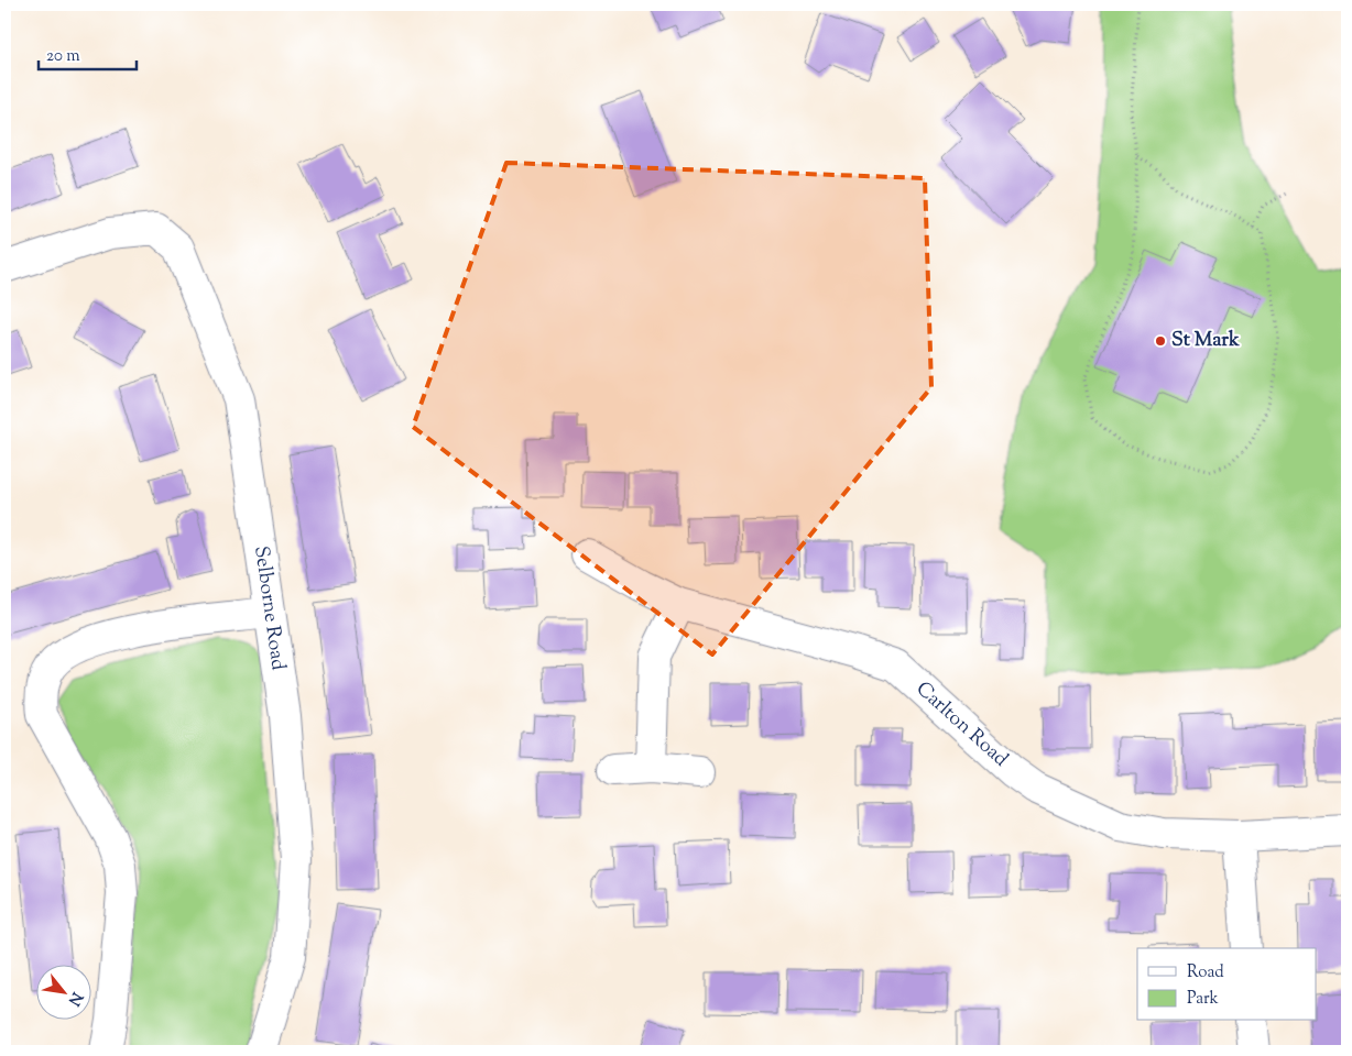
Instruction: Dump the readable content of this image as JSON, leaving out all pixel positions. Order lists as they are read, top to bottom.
{
  "streets": {
    "street": ["Selborne Road", "Carlton Road"]
  },
  "places": ["St Mark"],
  "legend": ["Road", "Park"],
  "scale_bar": "20 m",
  "north": "bottom right"
}
